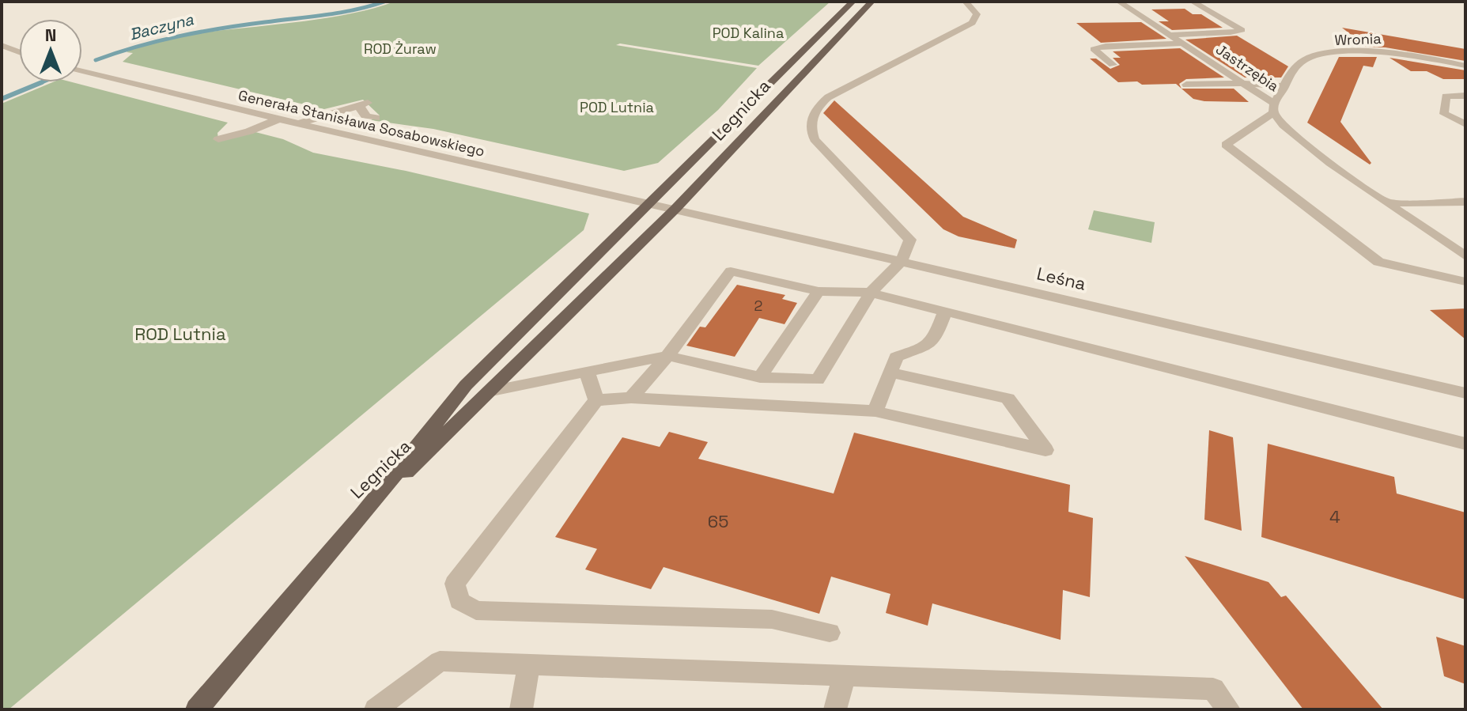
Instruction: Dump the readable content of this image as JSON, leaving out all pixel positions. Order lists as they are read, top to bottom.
{
  "streets": {
    "main road": ["Legnicka"],
    "street": [
      "Wronia",
      "Jastrzębia",
      "Generała Stanisława Sosabowskiego",
      "Leśna"
    ]
  },
  "crossings": [
    ["Wronia", "Jastrzębia"],
    ["Legnicka", "Generała Stanisława Sosabowskiego"],
    ["Legnicka", "Leśna"],
    ["Generała Stanisława Sosabowskiego", "Leśna"]
  ],
  "water": ["Baczyna"],
  "parks": [
    "POD Kalina",
    "ROD Żuraw",
    "POD Lutnia",
    "ROD Lutnia"
  ],
  "house_numbers": ["2", "4", "65"],
  "north": "top"
}
